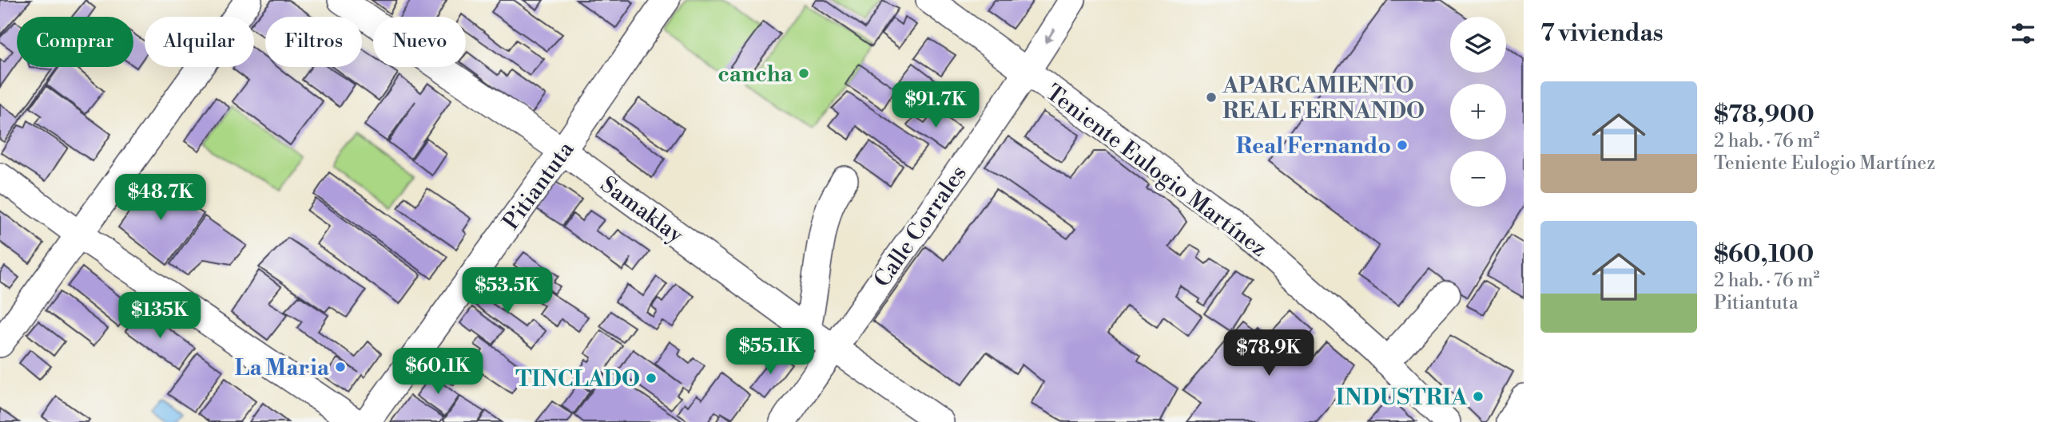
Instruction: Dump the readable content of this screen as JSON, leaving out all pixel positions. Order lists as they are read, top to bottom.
{
  "streets": {
    "street": [
      "Teniente Eulogio Martínez",
      "Pitiantuta",
      "Samaklay",
      "Calle Corrales"
    ]
  },
  "crossings": [
    ["Teniente Eulogio Martínez", "Calle Corrales"],
    ["Pitiantuta", "Samaklay"],
    ["Samaklay", "Calle Corrales"]
  ],
  "places": [
    "cancha",
    "APARCAMIENTO REAL FERNANDO",
    "Real Fernando",
    "La Maria",
    "TINCLADO",
    "INDUSTRIA"
  ],
  "page": {
    "heading": "7 viviendas",
    "map_buttons": ["+", "−"],
    "chip": [
      "Comprar",
      "Alquilar",
      "Filtros",
      "Nuevo"
    ],
    "list": [
      {
        "name": "$78,900",
        "note": "2 hab. · 76 m² · Teniente Eulogio Martínez"
      },
      {
        "name": "$60,100",
        "note": "2 hab. · 76 m² · Pitiantuta"
      }
    ],
    "price": [
      "$91.7K",
      "$48.7K",
      "$53.5K",
      "$135K",
      "$55.1K",
      "$78.9K",
      "$60.1K"
    ]
  }
}
